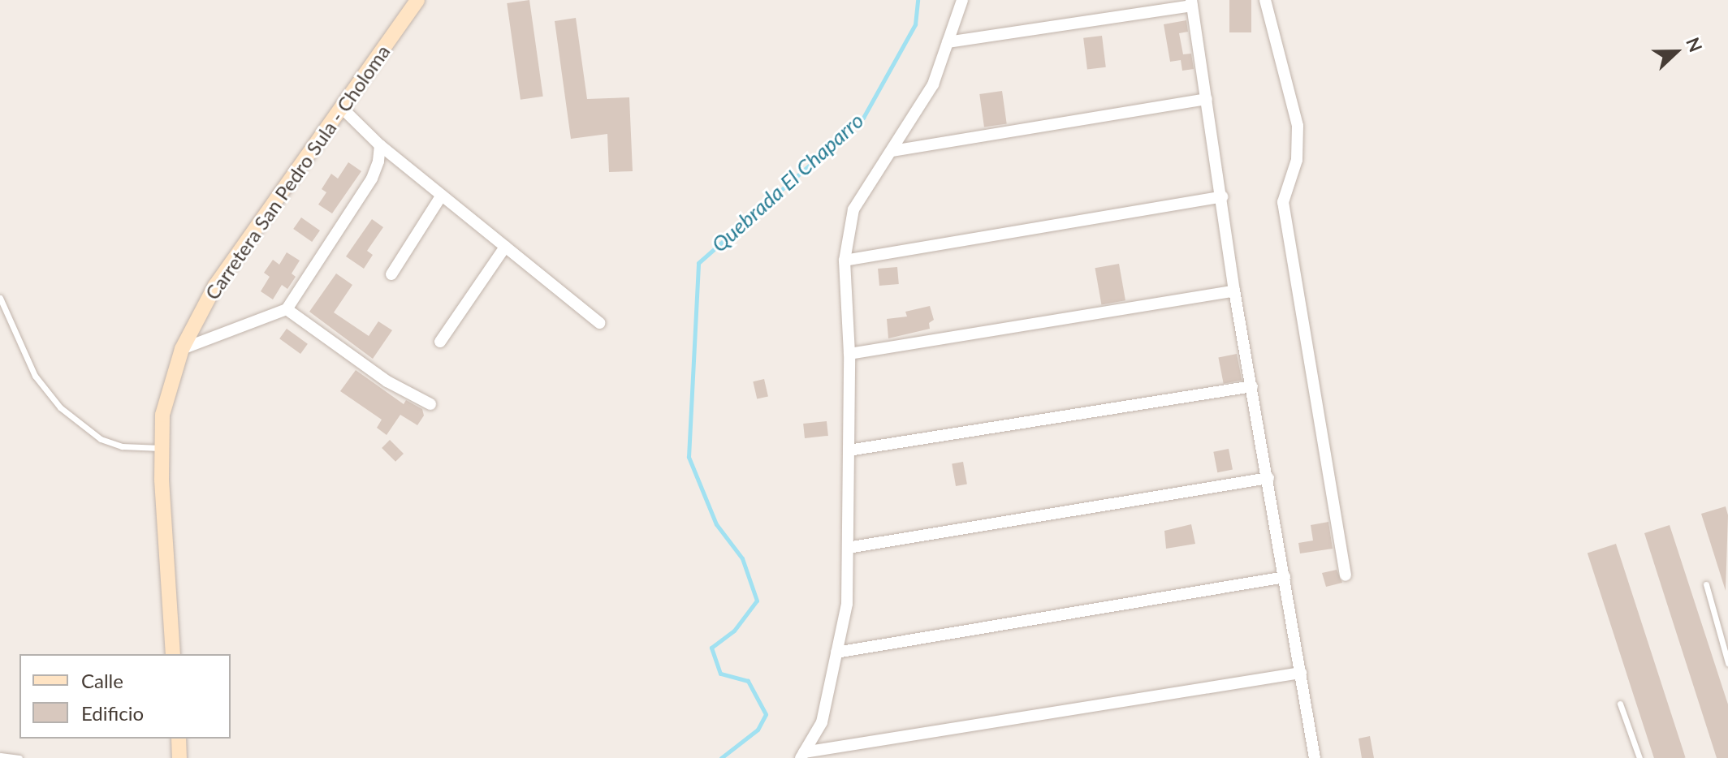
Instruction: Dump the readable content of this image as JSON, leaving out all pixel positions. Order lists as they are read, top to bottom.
{
  "streets": {
    "main road": ["Carretera San Pedro Sula - Choloma"]
  },
  "water": ["Quebrada El Chaparro"],
  "legend": ["Calle", "Edificio"],
  "north": "right"
}
